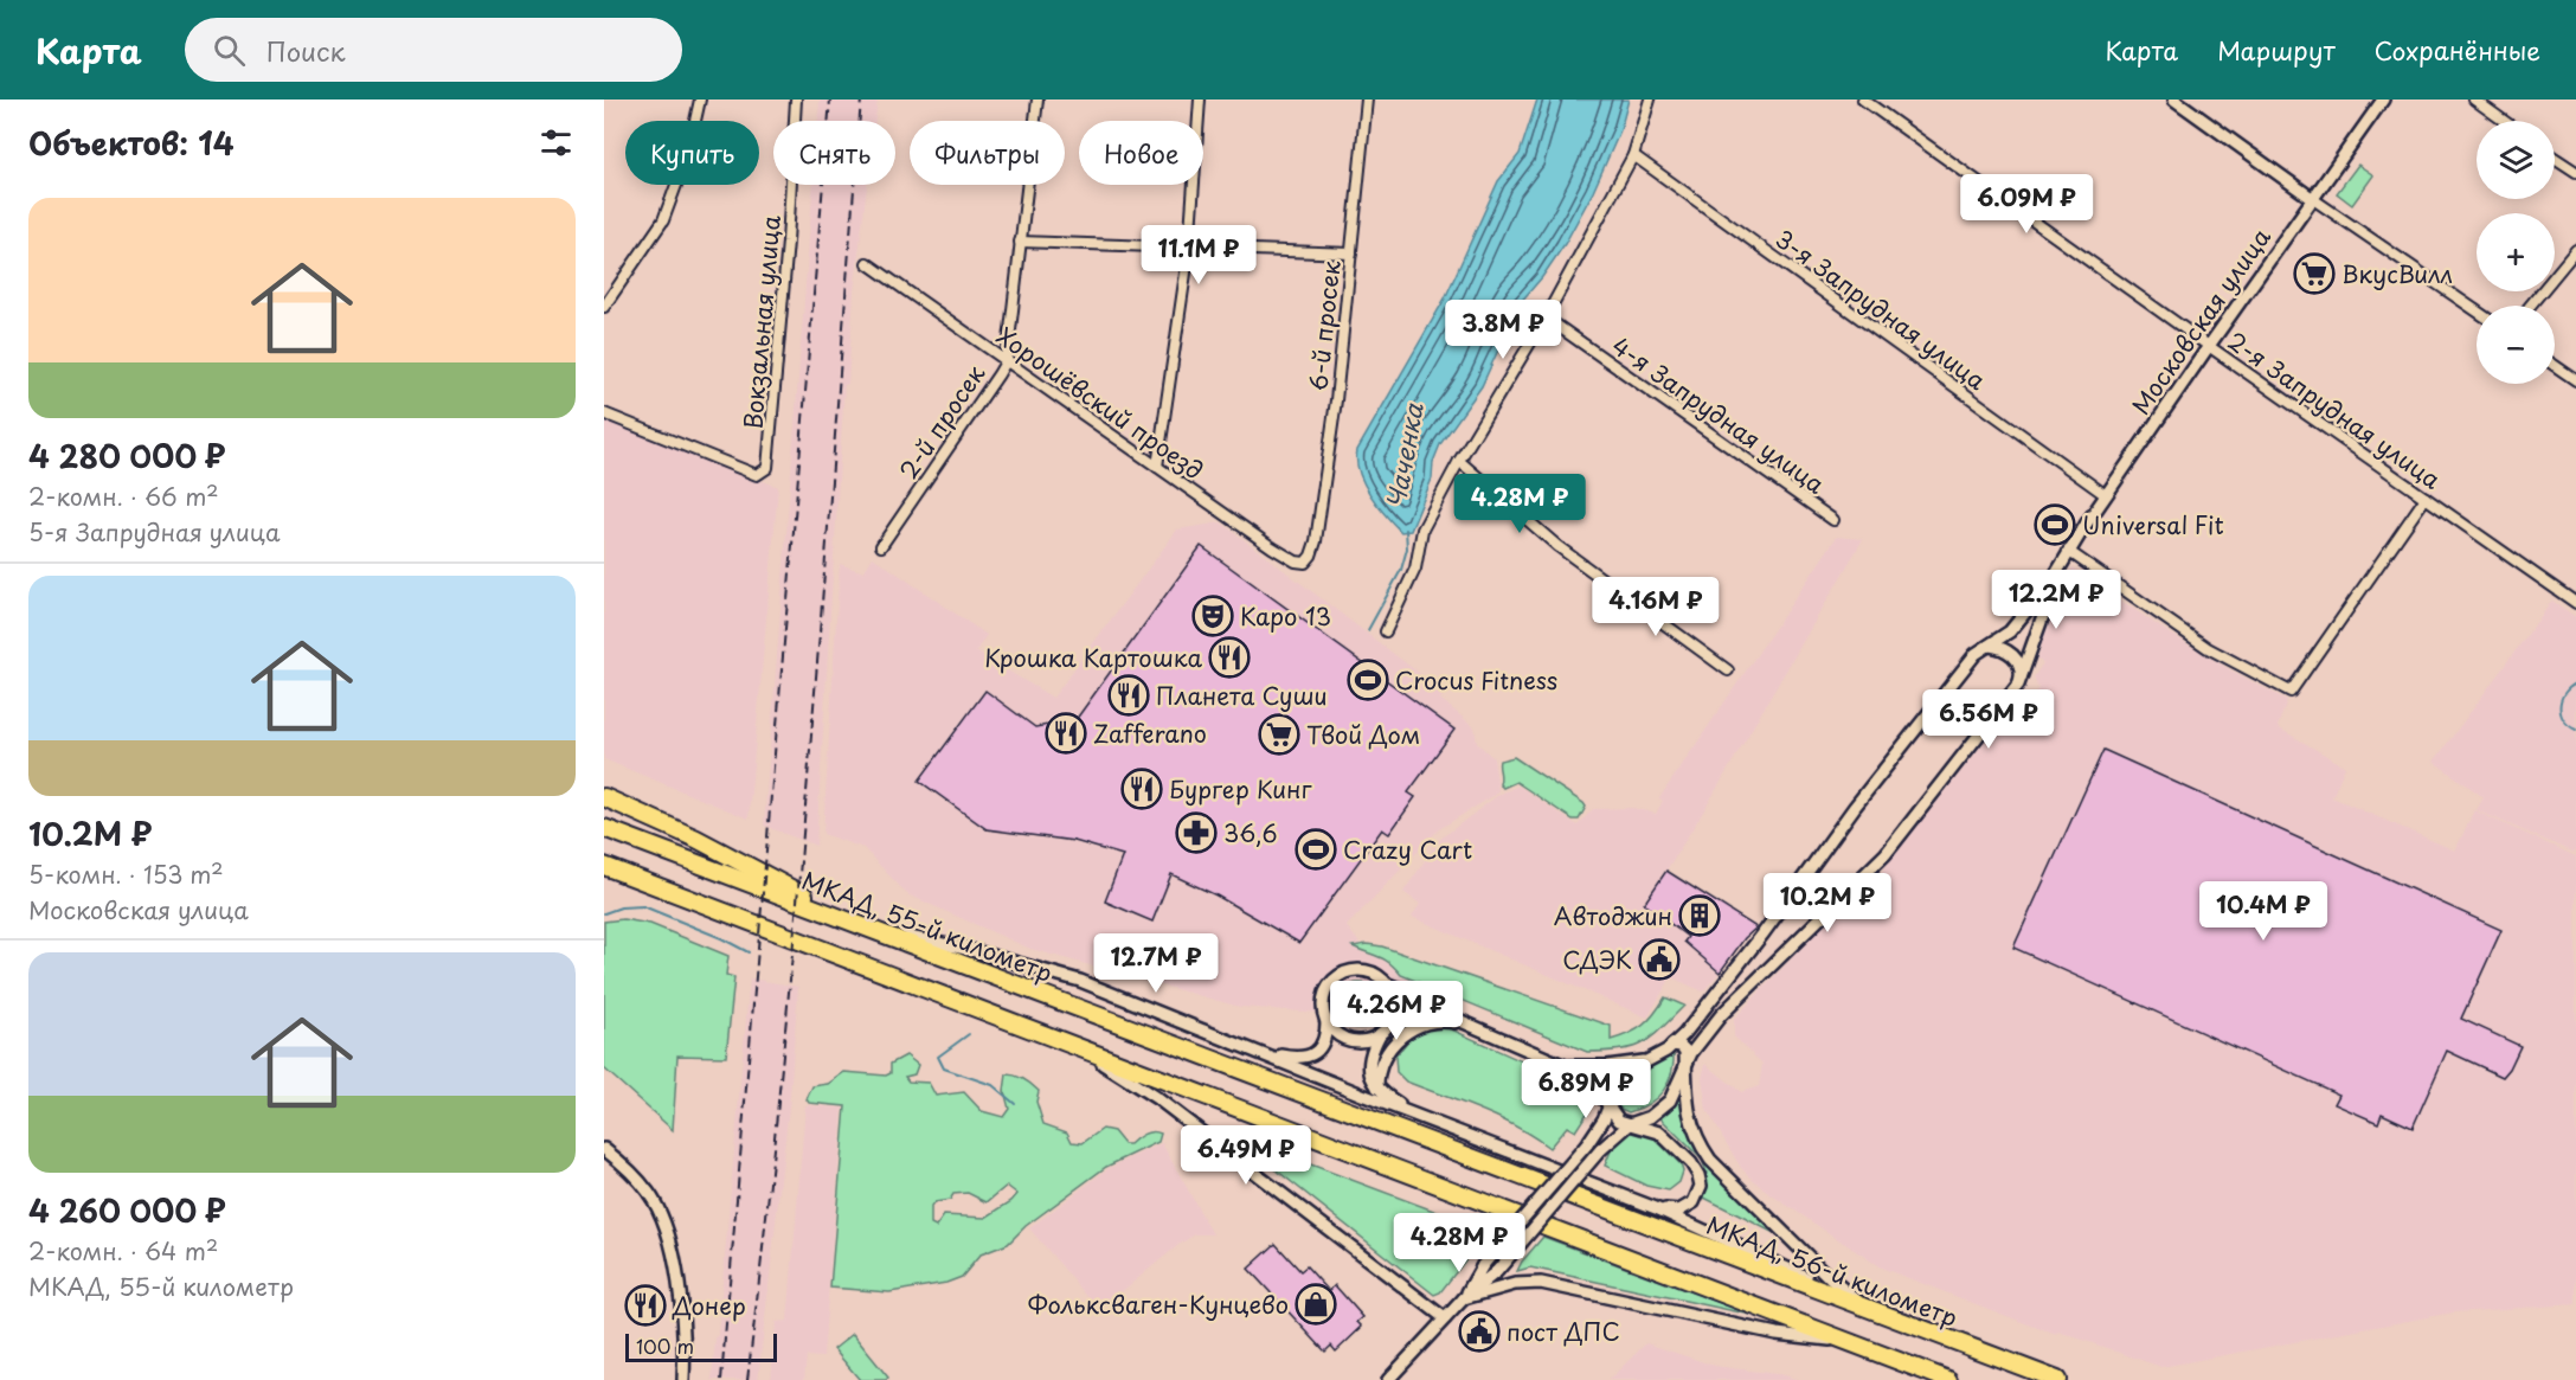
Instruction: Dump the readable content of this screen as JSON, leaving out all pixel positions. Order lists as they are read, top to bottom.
{
  "streets": {
    "highway": ["МКАД, 55-й километр", "МКАД, 56-й километр"],
    "street": [
      "3-я Запрудная улица",
      "Московская улица",
      "Вокзальная улица",
      "6-й просек",
      "Хорошёвский проезд",
      "2-я Запрудная улица",
      "4-я Запрудная улица",
      "2-й просек"
    ]
  },
  "crossings": [
    ["3-я Запрудная улица", "Московская улица"],
    ["Московская улица", "2-я Запрудная улица"],
    ["6-й просек", "Хорошёвский проезд"],
    ["Хорошёвский проезд", "2-й просек"],
    ["МКАД, 55-й километр", "МКАД, 56-й километр"]
  ],
  "water": ["Чаченка"],
  "places": {
    "supermarket": ["ВкусВилл", "Твой Дом"],
    "sports": ["Universal Fit", "Crocus Fitness", "Crazy Cart"],
    "theatre": ["Каро 13"],
    "restaurant": [
      "Крошка Картошка",
      "Планета Суши",
      "Zafferano",
      "Бургер Кинг",
      "Донер"
    ],
    "pharmacy": ["36,6"],
    "building": ["Автоджин"],
    "public building": ["СДЭК", "пост ДПС"],
    "shop": ["Фольксваген-Кунцево"]
  },
  "scale_bar": "100 m",
  "page": {
    "header": "Карта",
    "search": "Поиск",
    "nav": ["Карта", "Маршрут", "Сохранённые"],
    "heading": "Объектов: 14",
    "map_buttons": ["+", "−"],
    "chip": [
      "Купить",
      "Снять",
      "Фильтры",
      "Новое"
    ],
    "price": [
      "6.09M ₽",
      "11.1M ₽",
      "3.8M ₽",
      "4.28M ₽",
      "12.2M ₽",
      "4.16M ₽",
      "6.56M ₽",
      "10.2M ₽",
      "10.4M ₽",
      "12.7M ₽",
      "4.26M ₽",
      "6.89M ₽",
      "6.49M ₽",
      "4.28M ₽"
    ],
    "list": [
      {
        "name": "4 280 000 ₽",
        "note": "2-комн. · 66 m² · 5-я Запрудная улица"
      },
      {
        "name": "10.2M ₽",
        "note": "5-комн. · 153 m² · Московская улица"
      },
      {
        "name": "4 260 000 ₽",
        "note": "2-комн. · 64 m² · МКАД, 55-й километр"
      }
    ],
    "scale": "100 m"
  }
}
